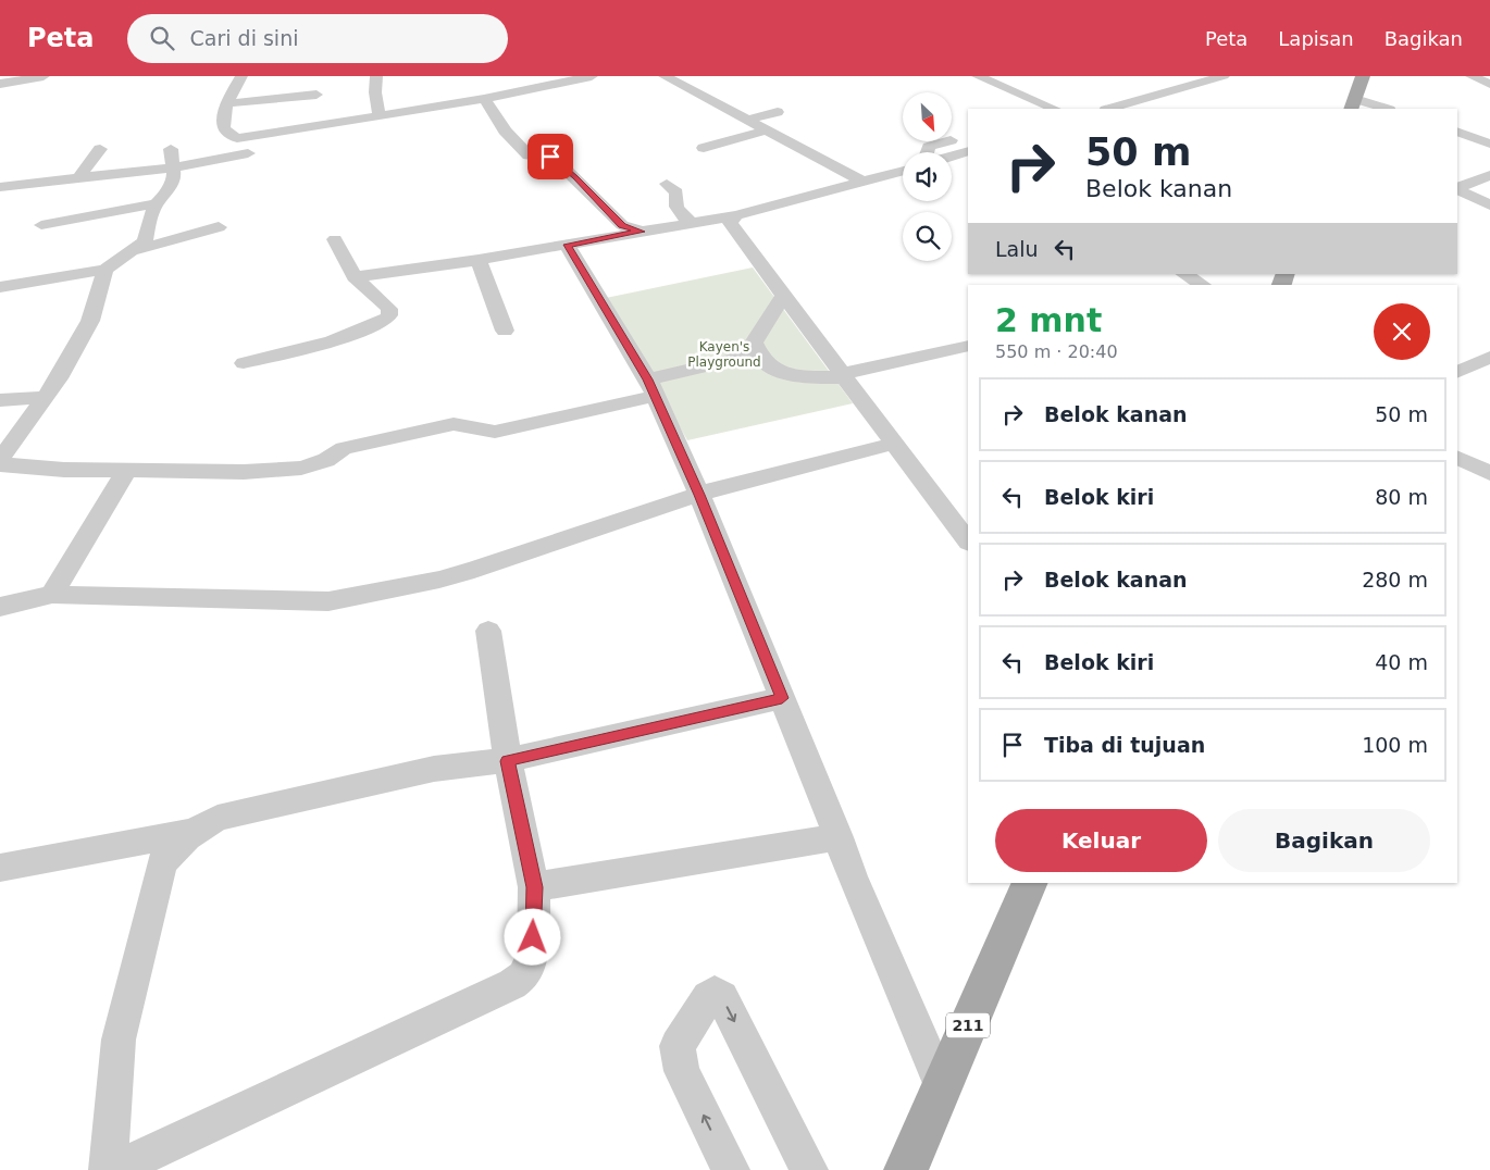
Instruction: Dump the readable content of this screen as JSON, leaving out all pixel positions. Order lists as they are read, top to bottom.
{
  "streets": {
    "main road": ["211"]
  },
  "parks": ["Kayen's Playground"],
  "north": "bottom right",
  "page": {
    "header": "Peta",
    "search": "Cari di sini",
    "nav": ["Peta", "Lapisan", "Bagikan"],
    "turn": ["50 m", "Belok kanan"],
    "then": "Lalu",
    "heading": ["2 mnt", "550 m · 20:40"],
    "list": [
      {
        "name": "Belok kanan",
        "value": "50 m"
      },
      {
        "name": "Belok kiri",
        "value": "80 m"
      },
      {
        "name": "Belok kanan",
        "value": "280 m"
      },
      {
        "name": "Belok kiri",
        "value": "40 m"
      },
      {
        "name": "Tiba di tujuan",
        "value": "100 m"
      }
    ],
    "buttons": ["Keluar", "Bagikan"]
  }
}
